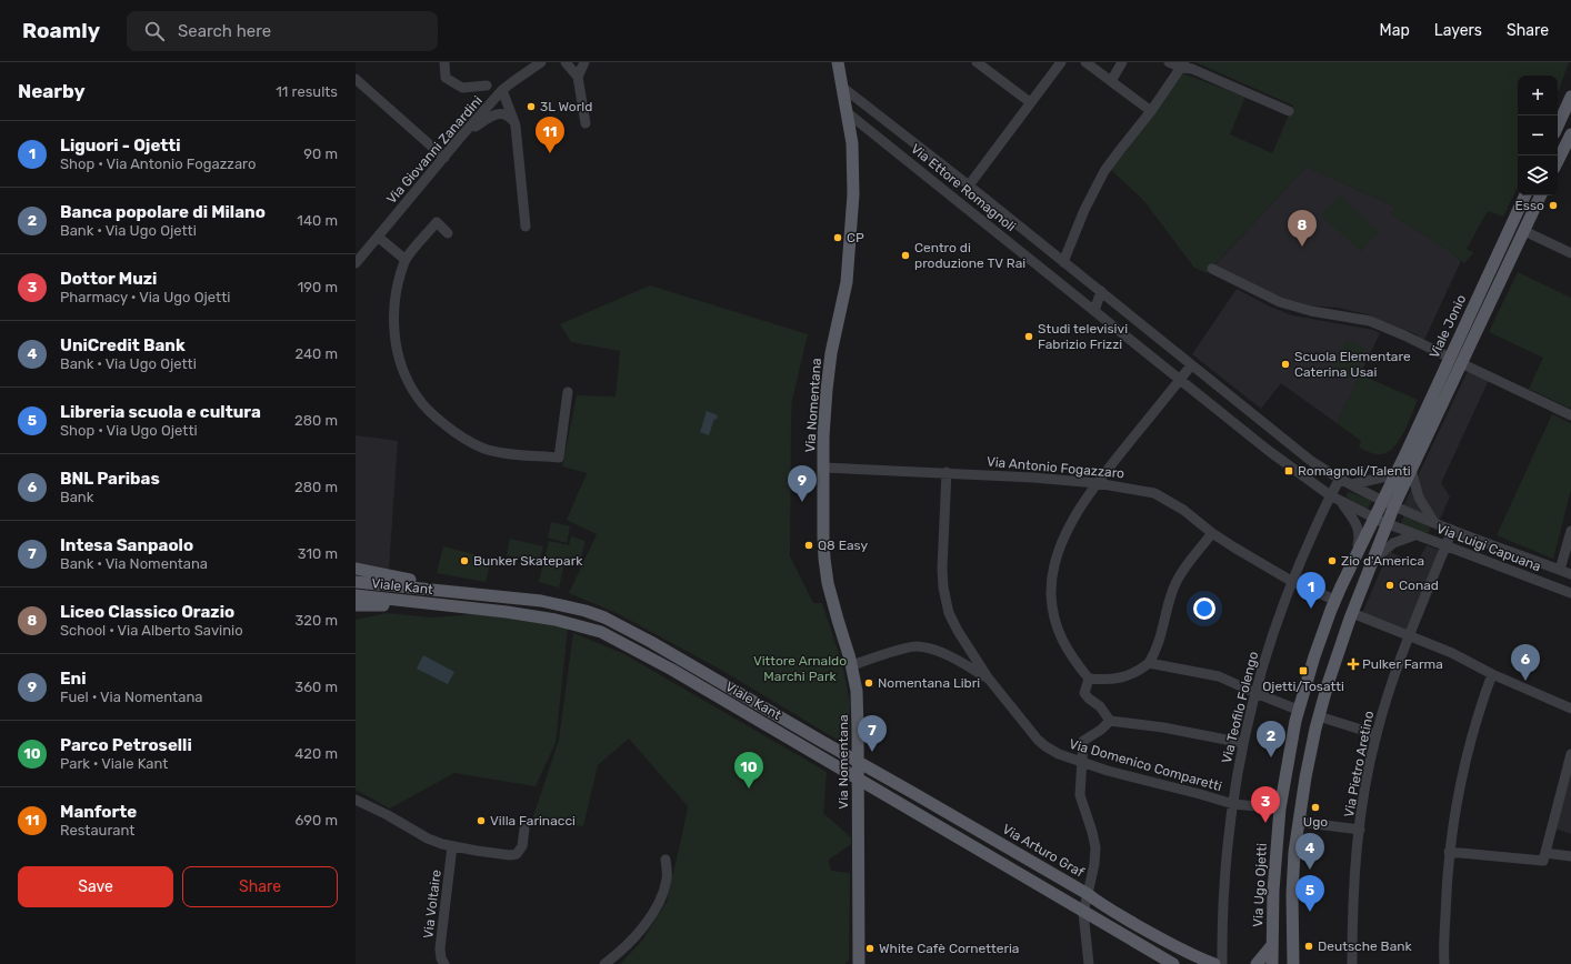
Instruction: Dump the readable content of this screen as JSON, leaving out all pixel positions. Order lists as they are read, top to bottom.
{
  "streets": {
    "main road": [
      "Viale Jonio",
      "Via Nomentana",
      "Viale Kant",
      "Via Arturo Graf",
      "Via Ugo Ojetti"
    ],
    "street": [
      "Via Giovanni Zanardini",
      "Via Ettore Romagnoli",
      "Via Antonio Fogazzaro",
      "Via Luigi Capuana",
      "Via Teofilo Folengo",
      "Via Pietro Aretino",
      "Via Domenico Comparetti",
      "Via Voltaire"
    ]
  },
  "crossings": [
    ["Via Ettore Romagnoli", "Viale Jonio"],
    ["Via Ettore Romagnoli", "Via Nomentana"],
    ["Via Ettore Romagnoli", "Via Luigi Capuana"],
    ["Via Ettore Romagnoli", "Via Teofilo Folengo"],
    ["Via Ettore Romagnoli", "Via Ugo Ojetti"],
    ["Viale Jonio", "Via Ugo Ojetti"],
    ["Via Nomentana", "Via Antonio Fogazzaro"],
    ["Via Nomentana", "Viale Kant"],
    ["Via Nomentana", "Via Arturo Graf"],
    ["Via Antonio Fogazzaro", "Via Teofilo Folengo"],
    ["Via Antonio Fogazzaro", "Via Domenico Comparetti"],
    ["Via Antonio Fogazzaro", "Via Ugo Ojetti"],
    ["Via Luigi Capuana", "Via Pietro Aretino"],
    ["Viale Kant", "Via Arturo Graf"],
    ["Via Teofilo Folengo", "Via Domenico Comparetti"],
    ["Via Domenico Comparetti", "Via Ugo Ojetti"]
  ],
  "parks": ["Vittore Arnaldo Marchi Park"],
  "places": {
    "other": [
      "3L World",
      "Esso",
      "CP",
      "Centro di produzione TV Rai",
      "Studi televisivi Fabrizio Frizzi",
      "Scuola Elementare Caterina Usai",
      "Q8 Easy",
      "Bunker Skatepark",
      "Zio d'America",
      "Conad",
      "Nomentana Libri",
      "Ugo",
      "Villa Farinacci",
      "Deutsche Bank",
      "White Cafè Cornetteria"
    ],
    "transit": ["Romagnoli/Talenti", "Ojetti/Tosatti"],
    "health": ["Pulker Farma"]
  },
  "page": {
    "header": "Roamly",
    "search": "Search here",
    "nav": ["Map", "Layers", "Share"],
    "heading": ["Nearby", "11 results"],
    "map_buttons": ["+", "−"],
    "pins": [
      "11",
      "8",
      "9",
      "1",
      "6",
      "7",
      "2",
      "10",
      "3",
      "4",
      "5"
    ],
    "list": [
      {
        "mark": "1",
        "name": "Liguori - Ojetti",
        "note": "Shop · Via Antonio Fogazzaro",
        "value": "90 m"
      },
      {
        "mark": "2",
        "name": "Banca popolare di Milano",
        "note": "Bank · Via Ugo Ojetti",
        "value": "140 m"
      },
      {
        "mark": "3",
        "name": "Dottor Muzi",
        "note": "Pharmacy · Via Ugo Ojetti",
        "value": "190 m"
      },
      {
        "mark": "4",
        "name": "UniCredit Bank",
        "note": "Bank · Via Ugo Ojetti",
        "value": "240 m"
      },
      {
        "mark": "5",
        "name": "Libreria scuola e cultura",
        "note": "Shop · Via Ugo Ojetti",
        "value": "280 m"
      },
      {
        "mark": "6",
        "name": "BNL Paribas",
        "note": "Bank",
        "value": "280 m"
      },
      {
        "mark": "7",
        "name": "Intesa Sanpaolo",
        "note": "Bank · Via Nomentana",
        "value": "310 m"
      },
      {
        "mark": "8",
        "name": "Liceo Classico Orazio",
        "note": "School · Via Alberto Savinio",
        "value": "320 m"
      },
      {
        "mark": "9",
        "name": "Eni",
        "note": "Fuel · Via Nomentana",
        "value": "360 m"
      },
      {
        "mark": "10",
        "name": "Parco Petroselli",
        "note": "Park · Viale Kant",
        "value": "420 m"
      },
      {
        "mark": "11",
        "name": "Manforte",
        "note": "Restaurant",
        "value": "690 m"
      }
    ],
    "buttons": ["Save", "Share"]
  }
}
